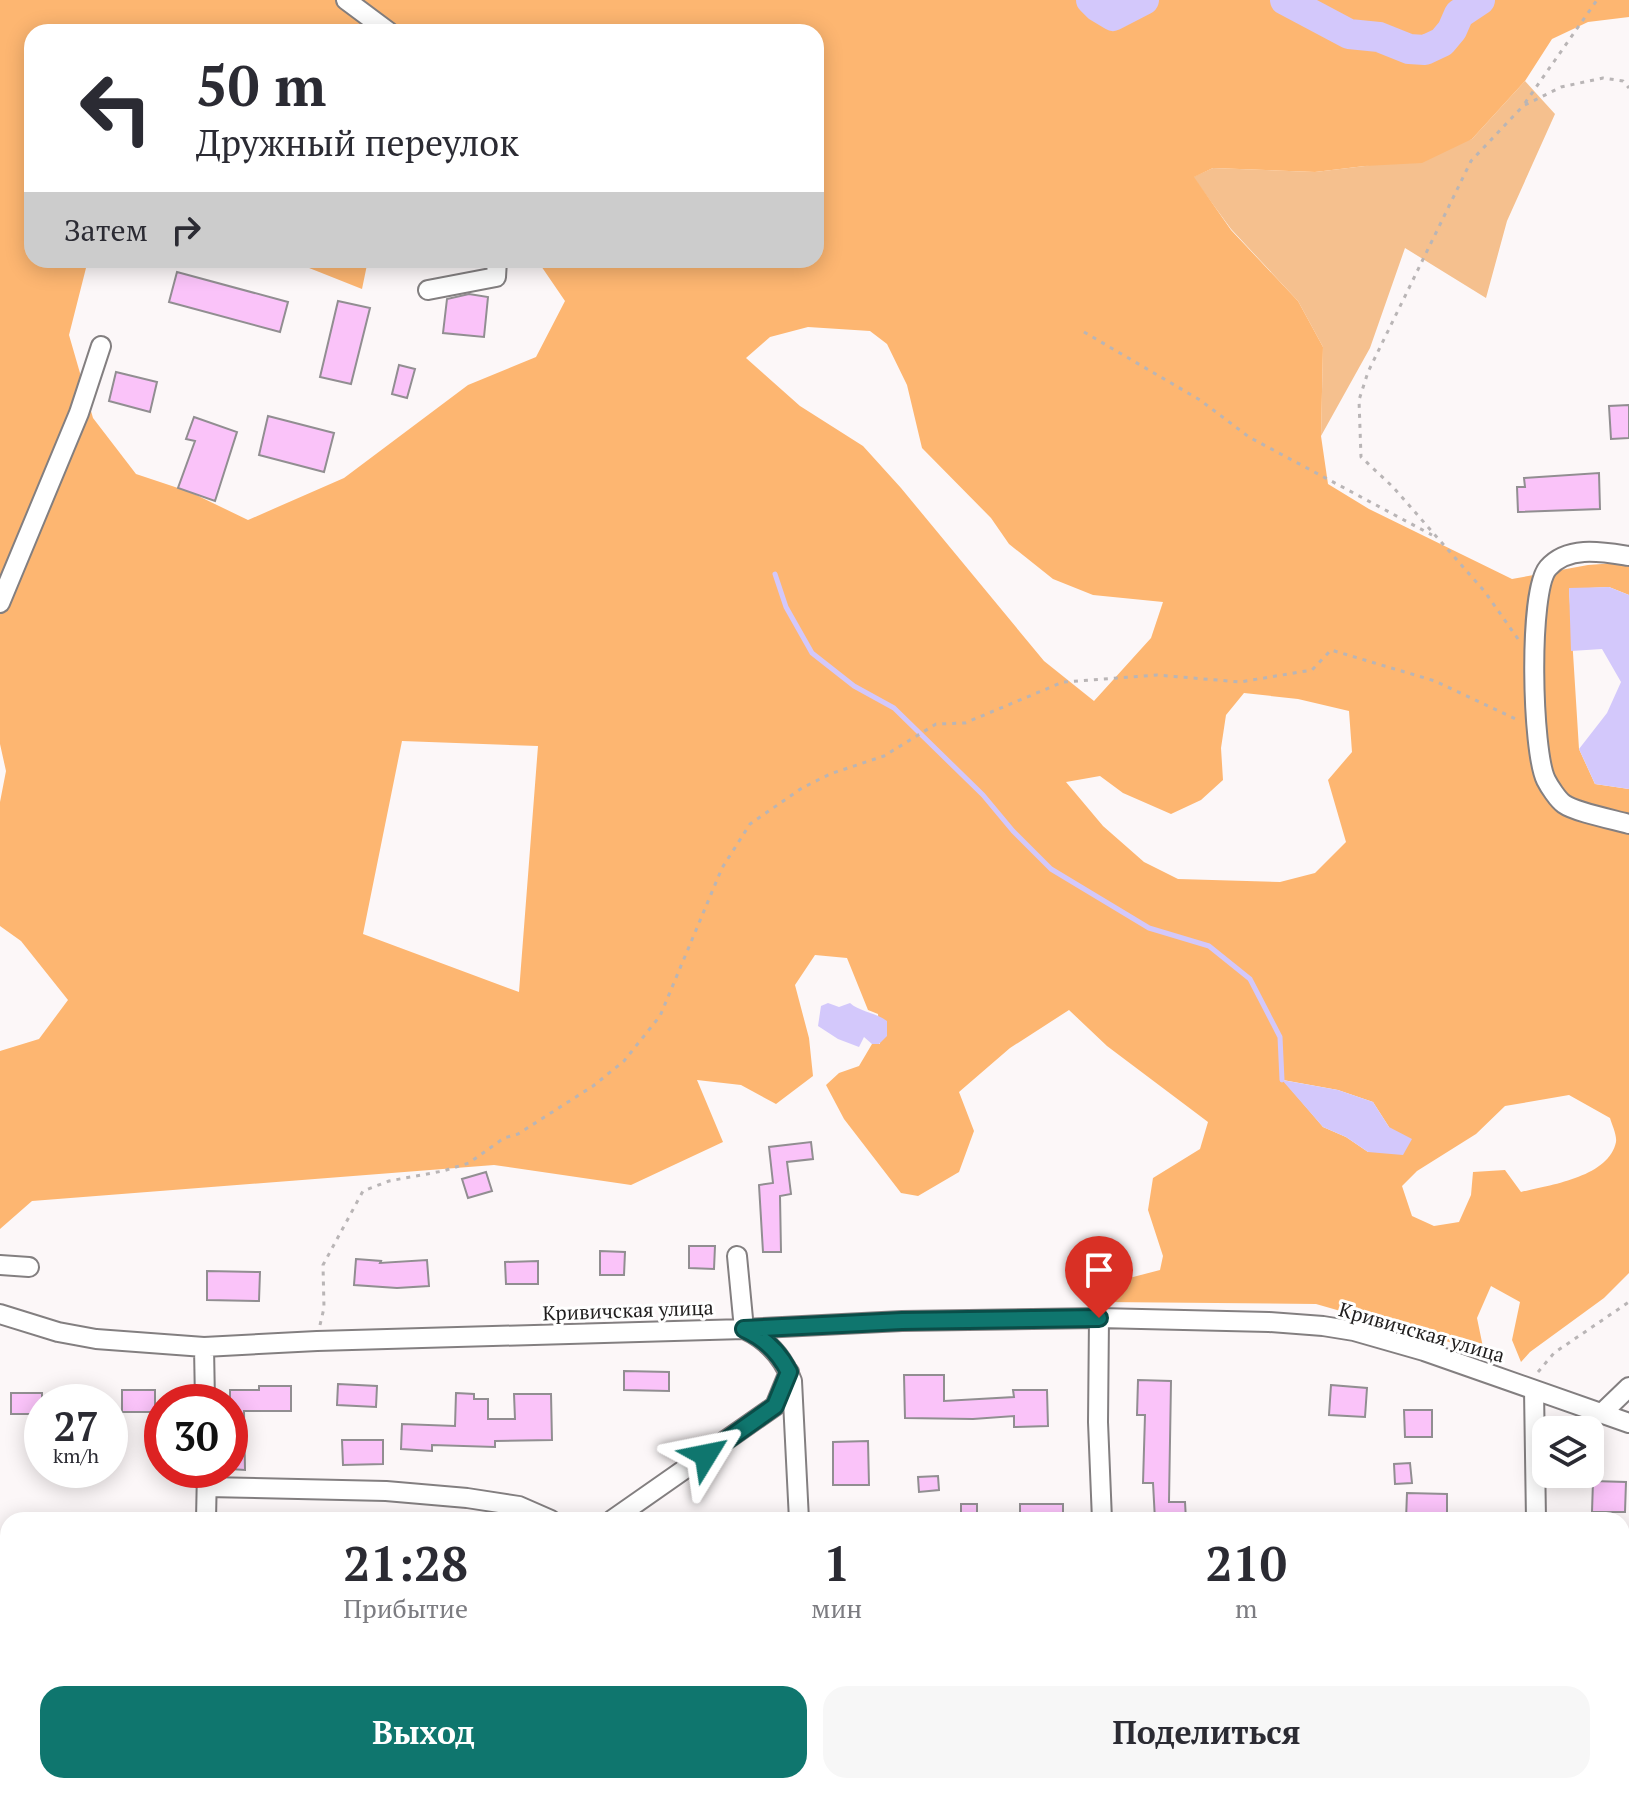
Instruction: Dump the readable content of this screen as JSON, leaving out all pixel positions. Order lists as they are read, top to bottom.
{
  "streets": {
    "street": ["Кривичская улица"]
  },
  "page": {
    "turn": ["50 m", "Дружный переулок"],
    "then": "Затем",
    "speed": "27 km/h",
    "limit": "30",
    "eta": [
      "21:28",
      "Прибытие",
      "1",
      "мин",
      "210",
      "m"
    ],
    "buttons": ["Выход", "Поделиться"]
  }
}
